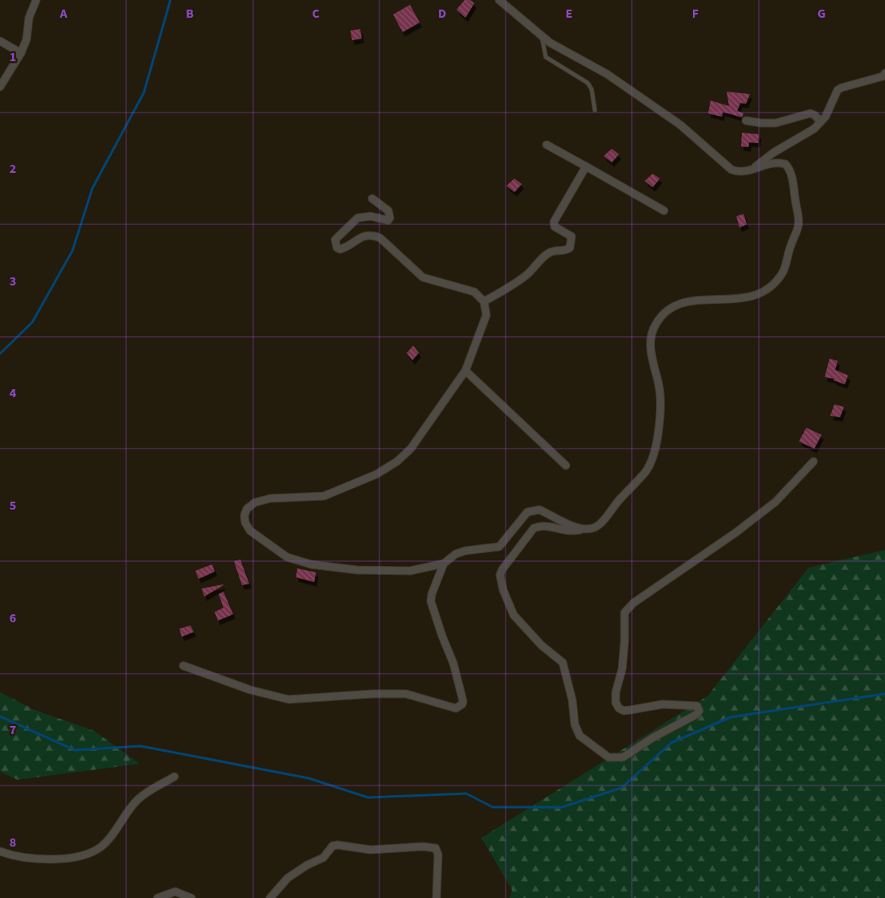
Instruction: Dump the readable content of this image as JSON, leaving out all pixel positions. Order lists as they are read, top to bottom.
{
  "grid": {
    "columns": [
      "A",
      "B",
      "C",
      "D",
      "E",
      "F",
      "G"
    ],
    "rows": [
      "1",
      "2",
      "3",
      "4",
      "5",
      "6",
      "7",
      "8"
    ]
  }
}
